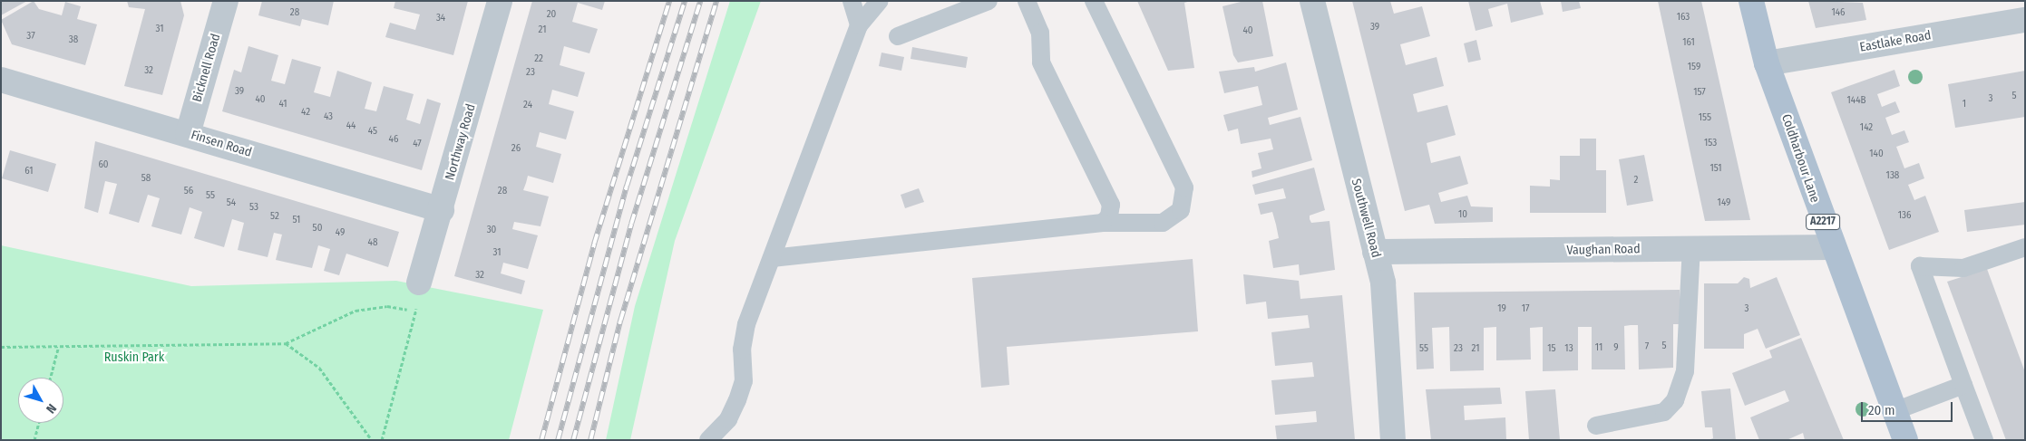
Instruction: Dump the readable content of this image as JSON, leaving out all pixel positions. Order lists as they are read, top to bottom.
{
  "streets": {
    "main road": ["Coldharbour Lane", "A2217"],
    "street": [
      "Eastlake Road",
      "Bicknell Road",
      "Northway Road",
      "Finsen Road",
      "Southwell Road",
      "Vaughan Road"
    ]
  },
  "crossings": [
    ["Eastlake Road", "Coldharbour Lane"],
    ["Bicknell Road", "Finsen Road"],
    ["Northway Road", "Finsen Road"],
    ["Coldharbour Lane", "Vaughan Road"],
    ["Southwell Road", "Vaughan Road"]
  ],
  "parks": ["Ruskin Park"],
  "house_numbers": [
    "28",
    "146",
    "20",
    "163",
    "34",
    "39",
    "31",
    "21",
    "40",
    "37",
    "38",
    "161",
    "22",
    "159",
    "32",
    "23",
    "39",
    "157",
    "5",
    "3",
    "40",
    "144B",
    "41",
    "1",
    "24",
    "42",
    "43",
    "155",
    "44",
    "142",
    "45",
    "46",
    "153",
    "47",
    "26",
    "140",
    "60",
    "151",
    "61",
    "138",
    "58",
    "2",
    "56",
    "28",
    "55",
    "54",
    "149",
    "53",
    "10",
    "136",
    "52",
    "51",
    "50",
    "30",
    "49",
    "48",
    "31",
    "32",
    "19",
    "17",
    "3",
    "5",
    "7",
    "11",
    "9",
    "55",
    "23",
    "21",
    "15",
    "13"
  ],
  "scale_bar": "20 m",
  "north": "bottom right"
}
